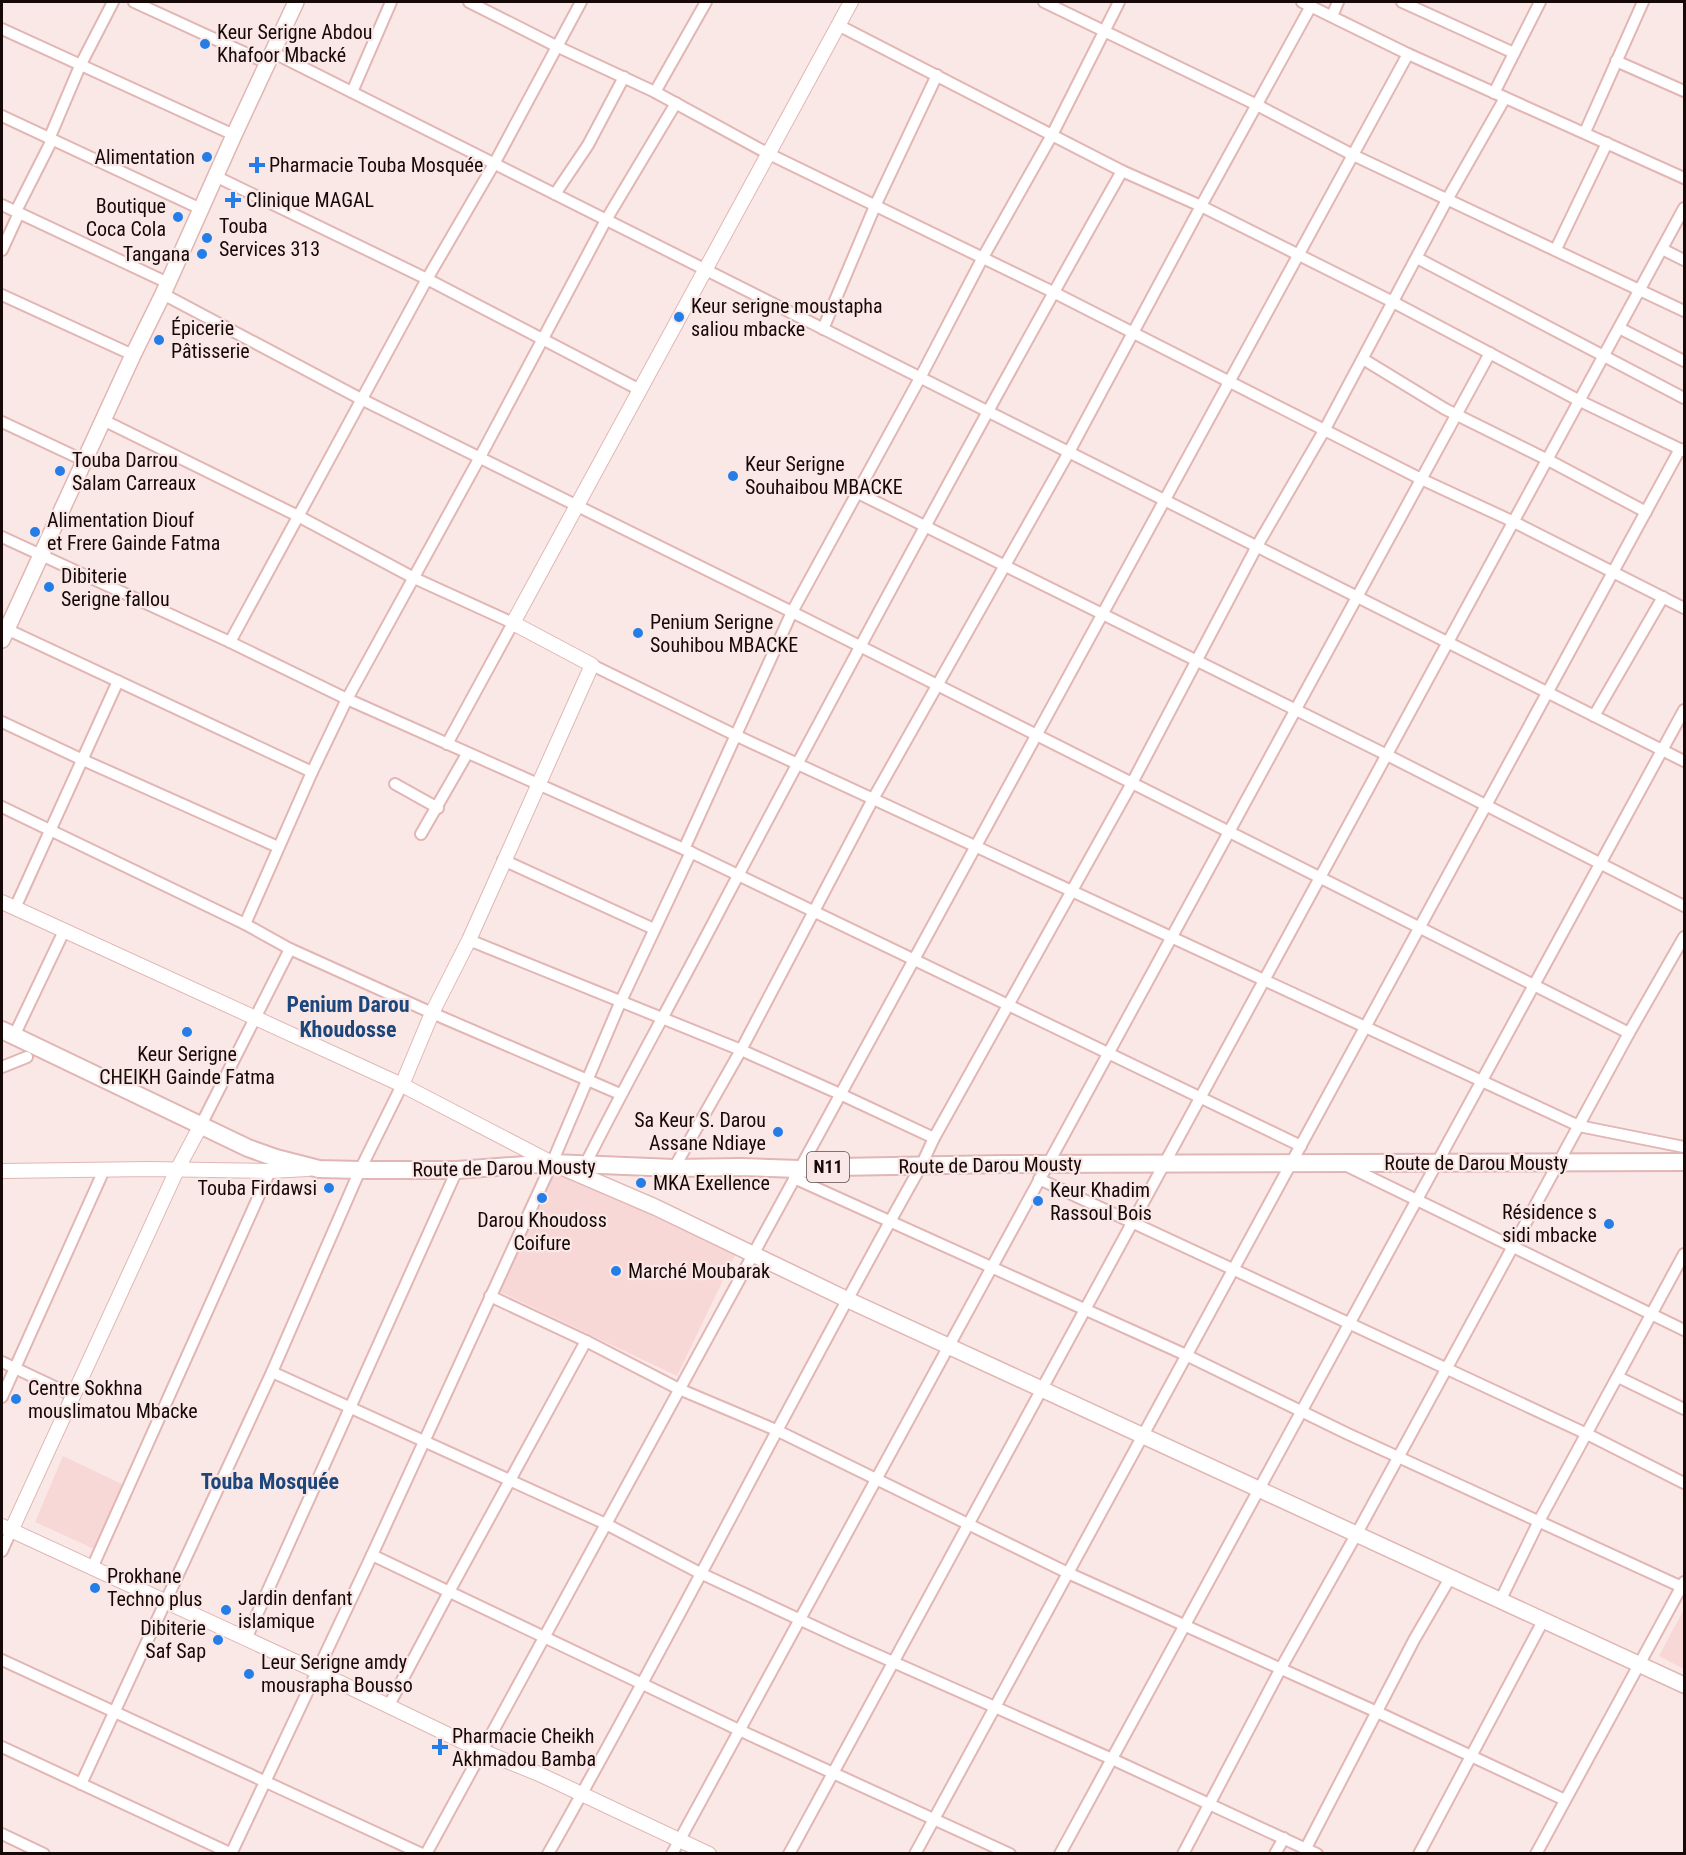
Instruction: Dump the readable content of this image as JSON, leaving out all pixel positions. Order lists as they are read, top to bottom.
{
  "streets": {
    "main road": ["Route de Darou Mousty", "N11"]
  },
  "districts": ["Penium Darou Khoudosse", "Touba Mosquée"],
  "places": {
    "other": [
      "Keur Serigne Abdou Khafoor Mbacké",
      "Alimentation",
      "Boutique Coca Cola",
      "Touba Services 313",
      "Tangana",
      "Keur serigne moustapha saliou mbacke",
      "Épicerie Pâtisserie",
      "Touba Darrou Salam Carreaux",
      "Keur Serigne Souhaibou MBACKE",
      "Alimentation Diouf et Frere Gainde Fatma",
      "Dibiterie Serigne fallou",
      "Penium Serigne Souhibou MBACKE",
      "Keur Serigne CHEIKH Gainde Fatma",
      "Sa Keur S. Darou Assane Ndiaye",
      "MKA Exellence",
      "Touba Firdawsi",
      "Darou Khoudoss Coifure",
      "Keur Khadim Rassoul Bois",
      "Résidence s sidi mbacke",
      "Marché Moubarak",
      "Centre Sokhna mouslimatou Mbacke",
      "Prokhane Techno plus",
      "Jardin denfant islamique",
      "Dibiterie Saf Sap",
      "Leur Serigne amdy mousrapha Bousso"
    ],
    "health": ["Pharmacie Touba Mosquée", "Clinique MAGAL", "Pharmacie Cheikh Akhmadou Bamba"]
  }
}
